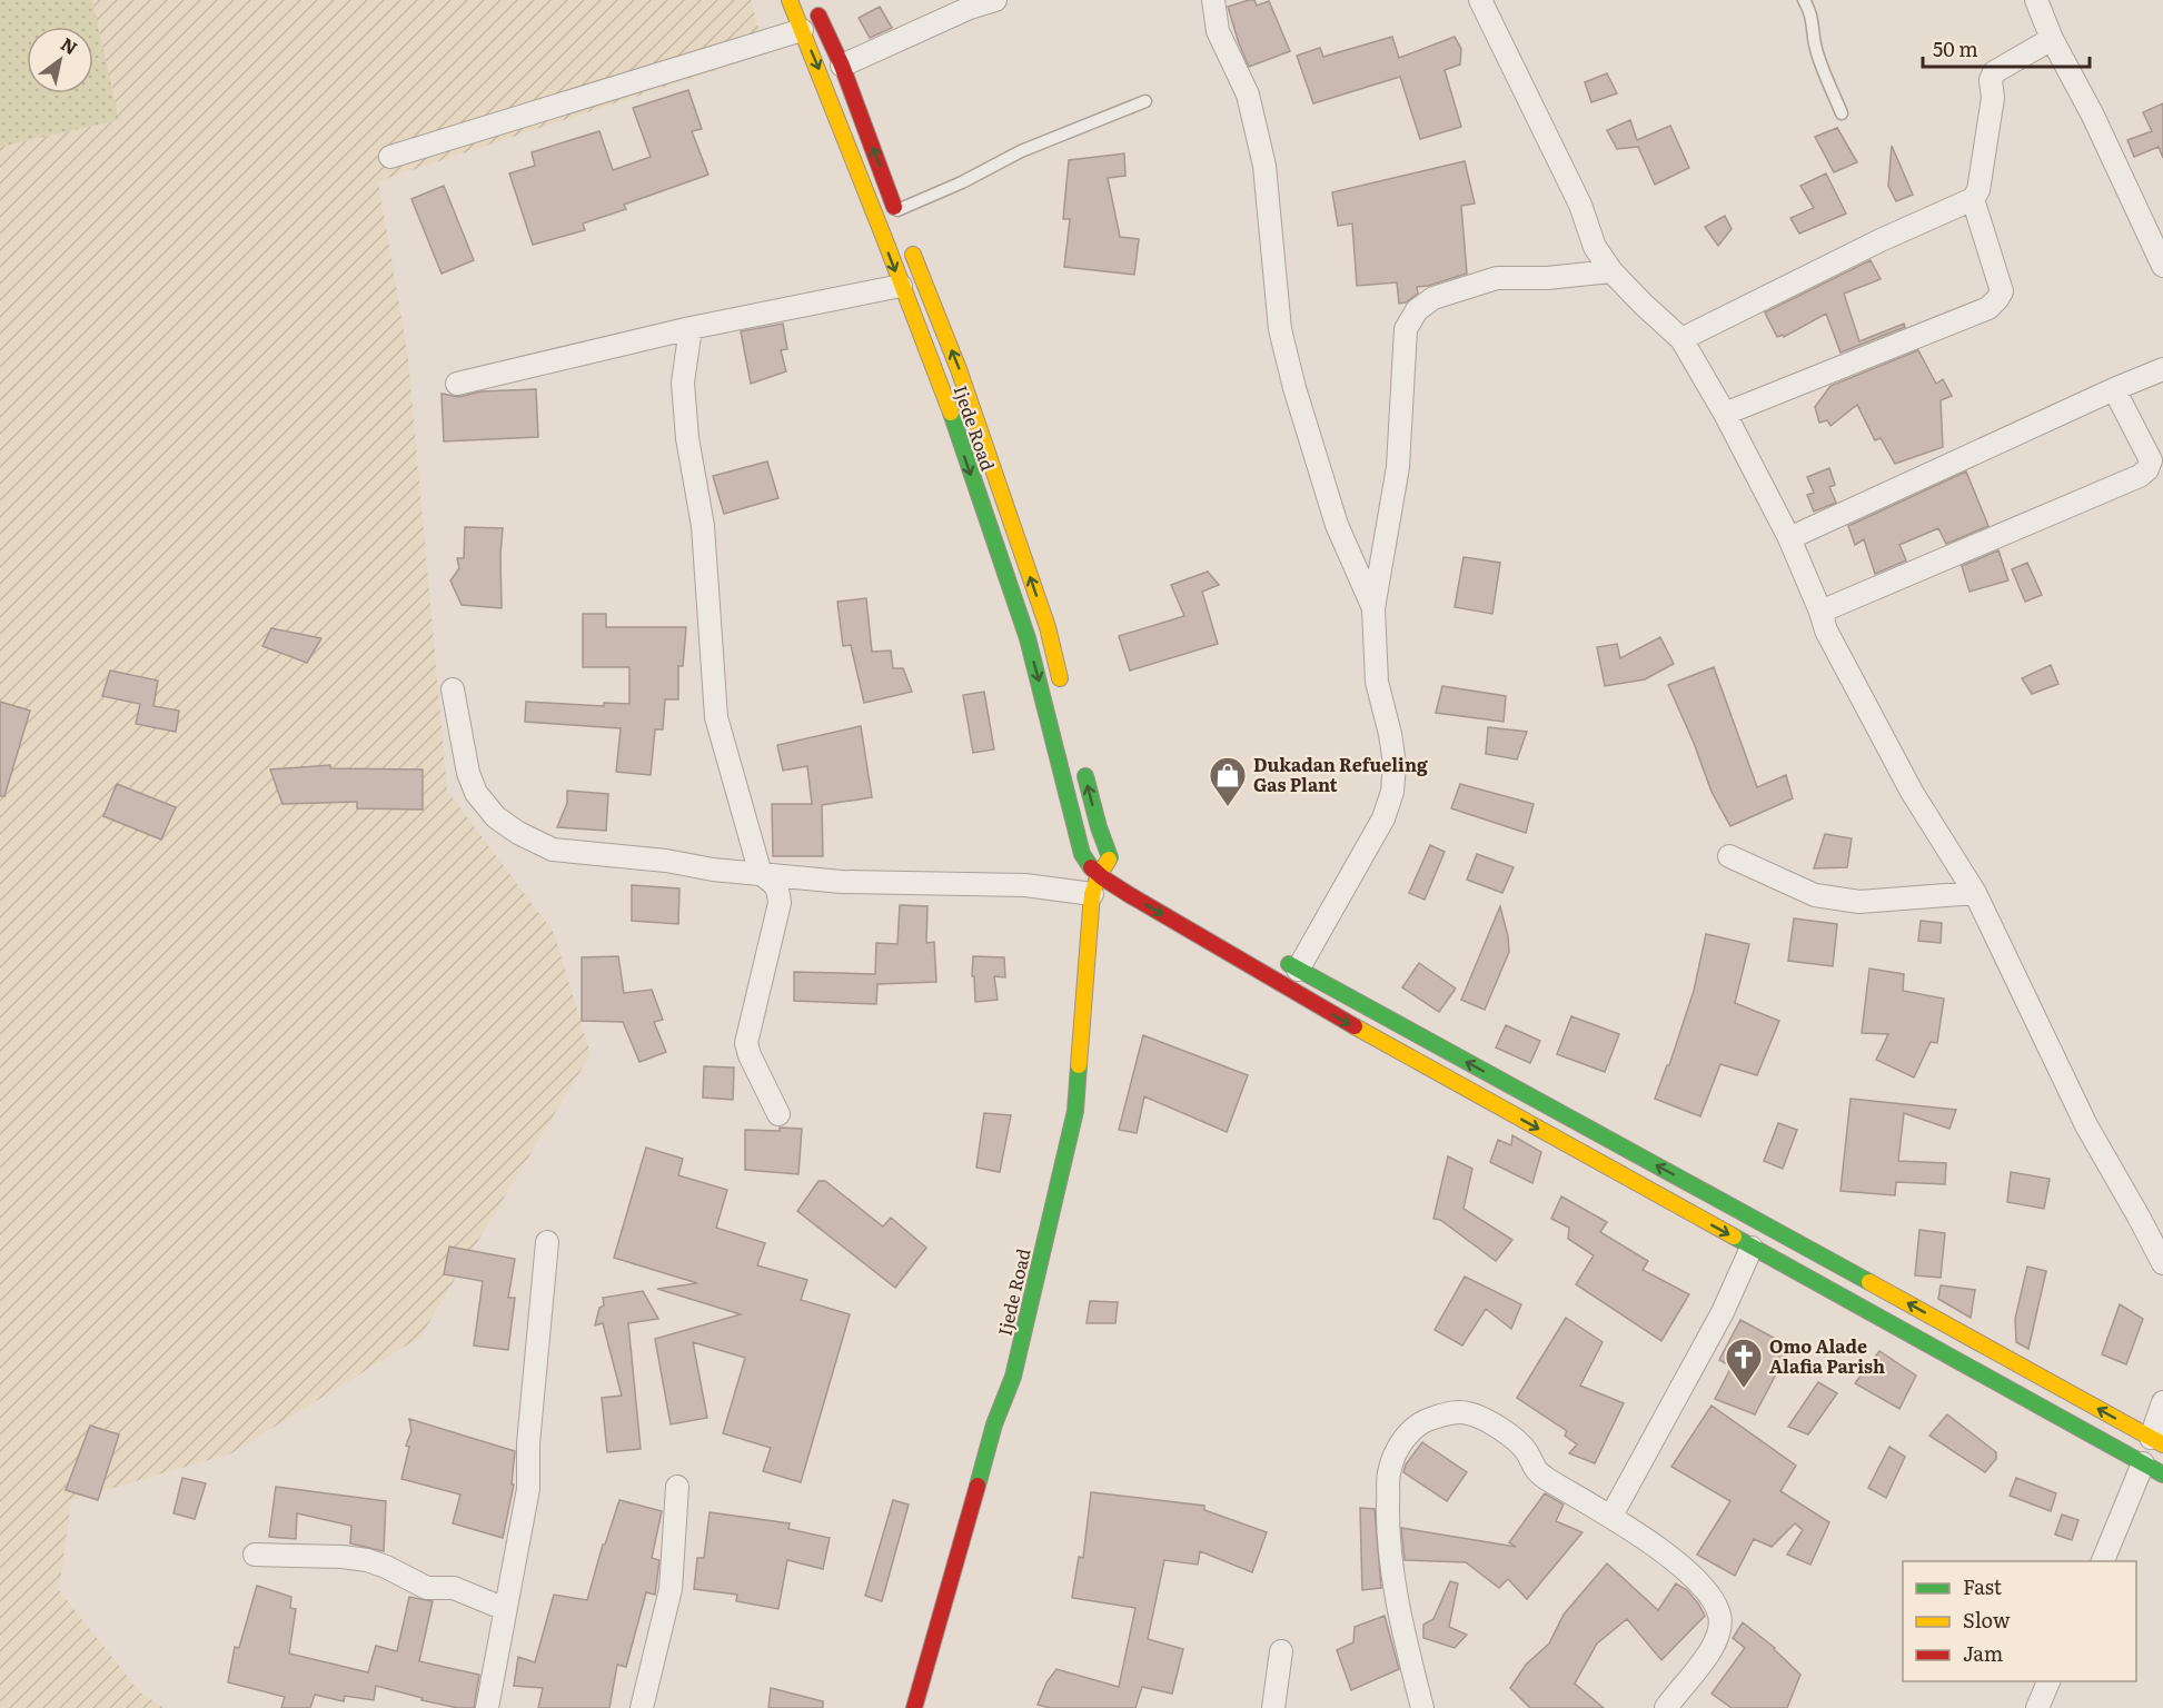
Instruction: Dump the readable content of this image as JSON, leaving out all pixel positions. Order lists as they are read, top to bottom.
{
  "streets": {
    "main road": ["Ijede Road"]
  },
  "places": {
    "shop": ["Dukadan Refueling Gas Plant"],
    "church": ["Omo Alade Alafia Parish"]
  },
  "legend": ["Fast", "Slow", "Jam"],
  "scale_bar": "50 m",
  "north": "top right"
}
